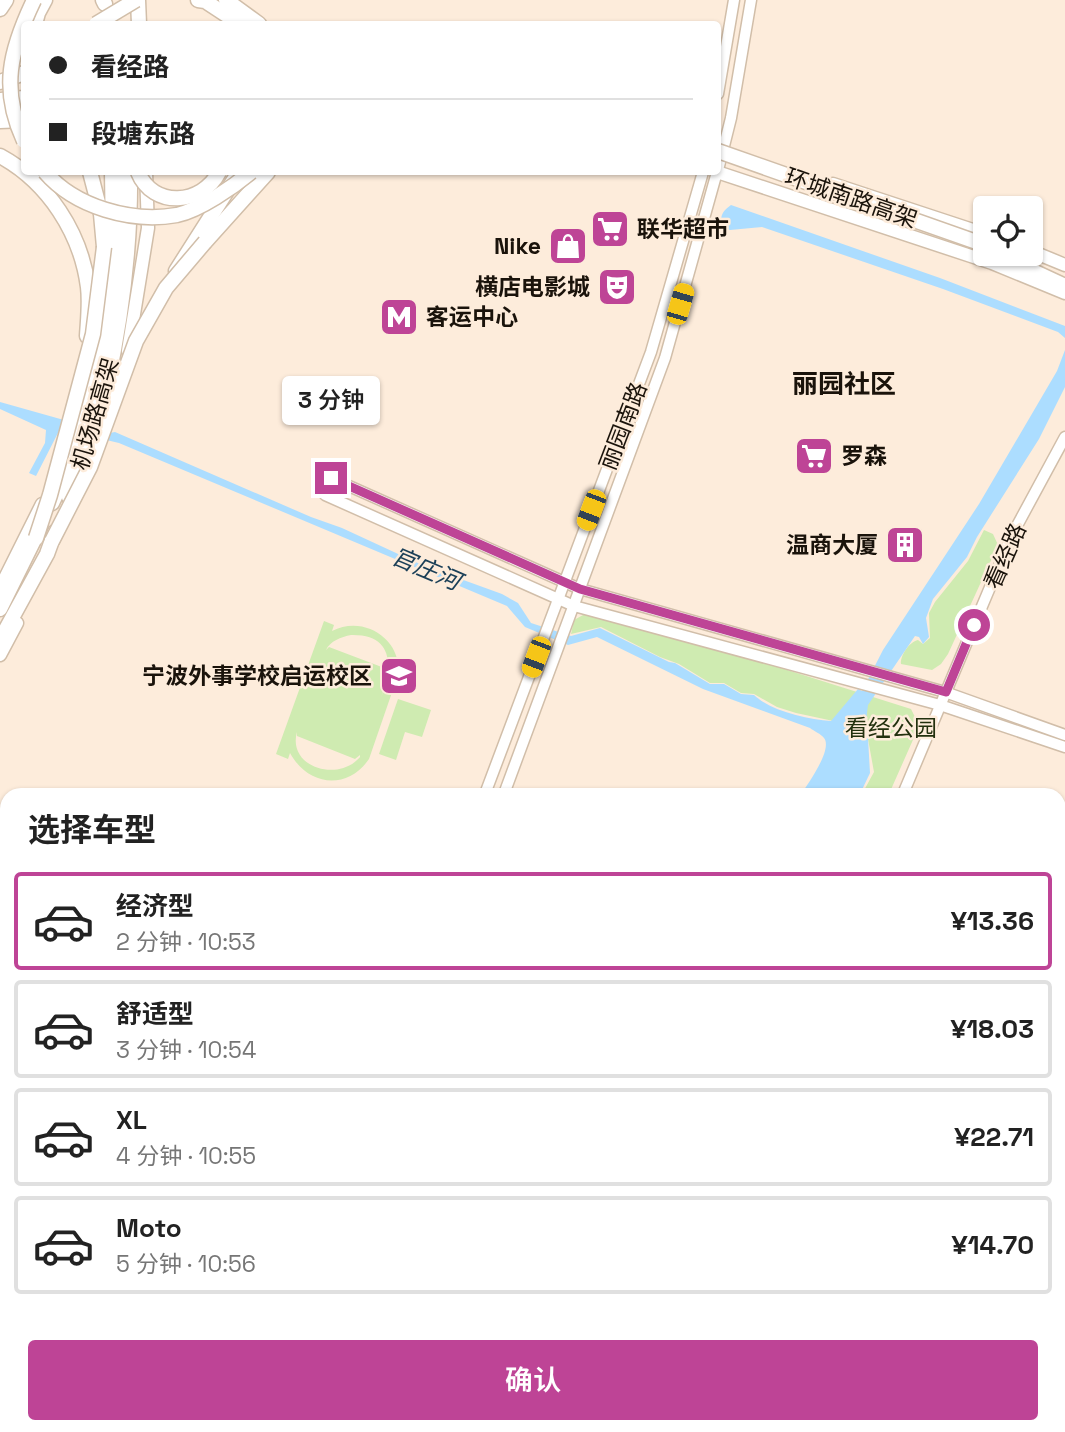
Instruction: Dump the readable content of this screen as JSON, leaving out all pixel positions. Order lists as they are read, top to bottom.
{
  "streets": {
    "highway": ["环城南路高架", "机场路高架"],
    "main road": ["丽园南路", "看经路"]
  },
  "districts": ["丽园社区"],
  "water": ["官庄河"],
  "parks": ["看经公园"],
  "places": {
    "supermarket": ["联华超市", "罗森"],
    "shop": ["Nike"],
    "theatre": ["横店电影城"],
    "metro station": ["客运中心"],
    "building": ["温商大厦"],
    "school or university": ["宁波外事学校启运校区"]
  },
  "page": {
    "banner": ["看经路", "段塘东路"],
    "bubble": "3 分钟",
    "heading": "选择车型",
    "list": [
      {
        "name": "经济型",
        "note": "2 分钟 · 10:53",
        "value": "¥13.36"
      },
      {
        "name": "舒适型",
        "note": "3 分钟 · 10:54",
        "value": "¥18.03"
      },
      {
        "name": "XL",
        "note": "4 分钟 · 10:55",
        "value": "¥22.71"
      },
      {
        "name": "Moto",
        "note": "5 分钟 · 10:56",
        "value": "¥14.70"
      }
    ],
    "buttons": "确认"
  }
}
